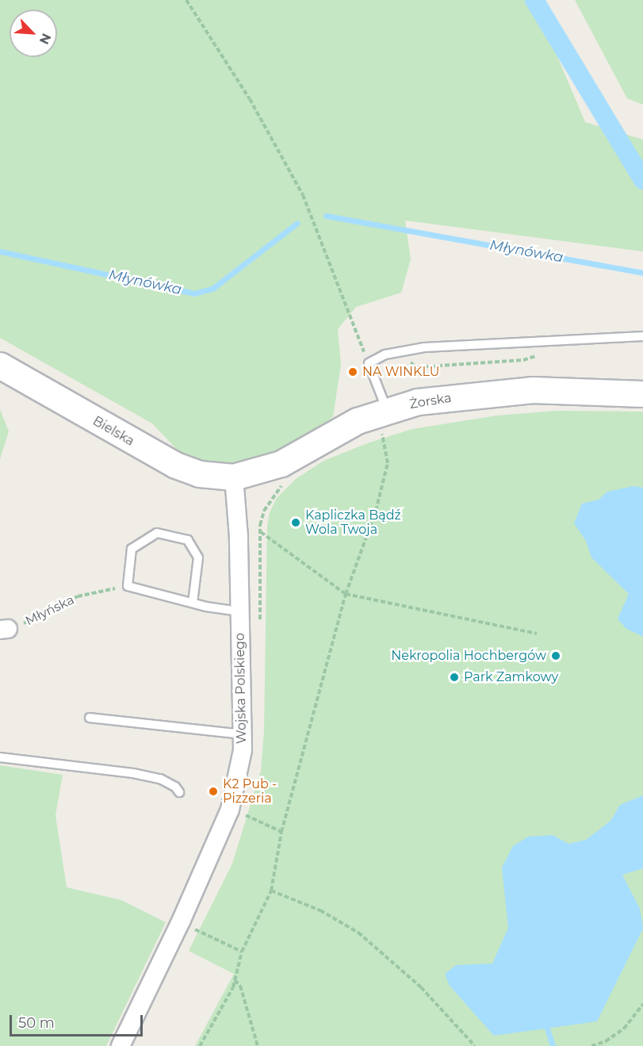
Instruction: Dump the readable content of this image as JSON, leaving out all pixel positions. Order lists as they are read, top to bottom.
{
  "streets": {
    "main road": ["Żorska", "Bielska"],
    "street": ["Wojska Polskiego"],
    "path": ["Młyńska"]
  },
  "crossings": [
    ["Żorska", "Bielska"],
    ["Żorska", "Wojska Polskiego"],
    ["Bielska", "Wojska Polskiego"]
  ],
  "water": ["Młynówka"],
  "places": [
    "NA WINKLU",
    "Kapliczka Bądź Wola Twoja",
    "Nekropolia Hochbergów",
    "Park Zamkowy",
    "K2 Pub - Pizzeria"
  ],
  "scale_bar": "50 m",
  "north": "bottom right"
}
